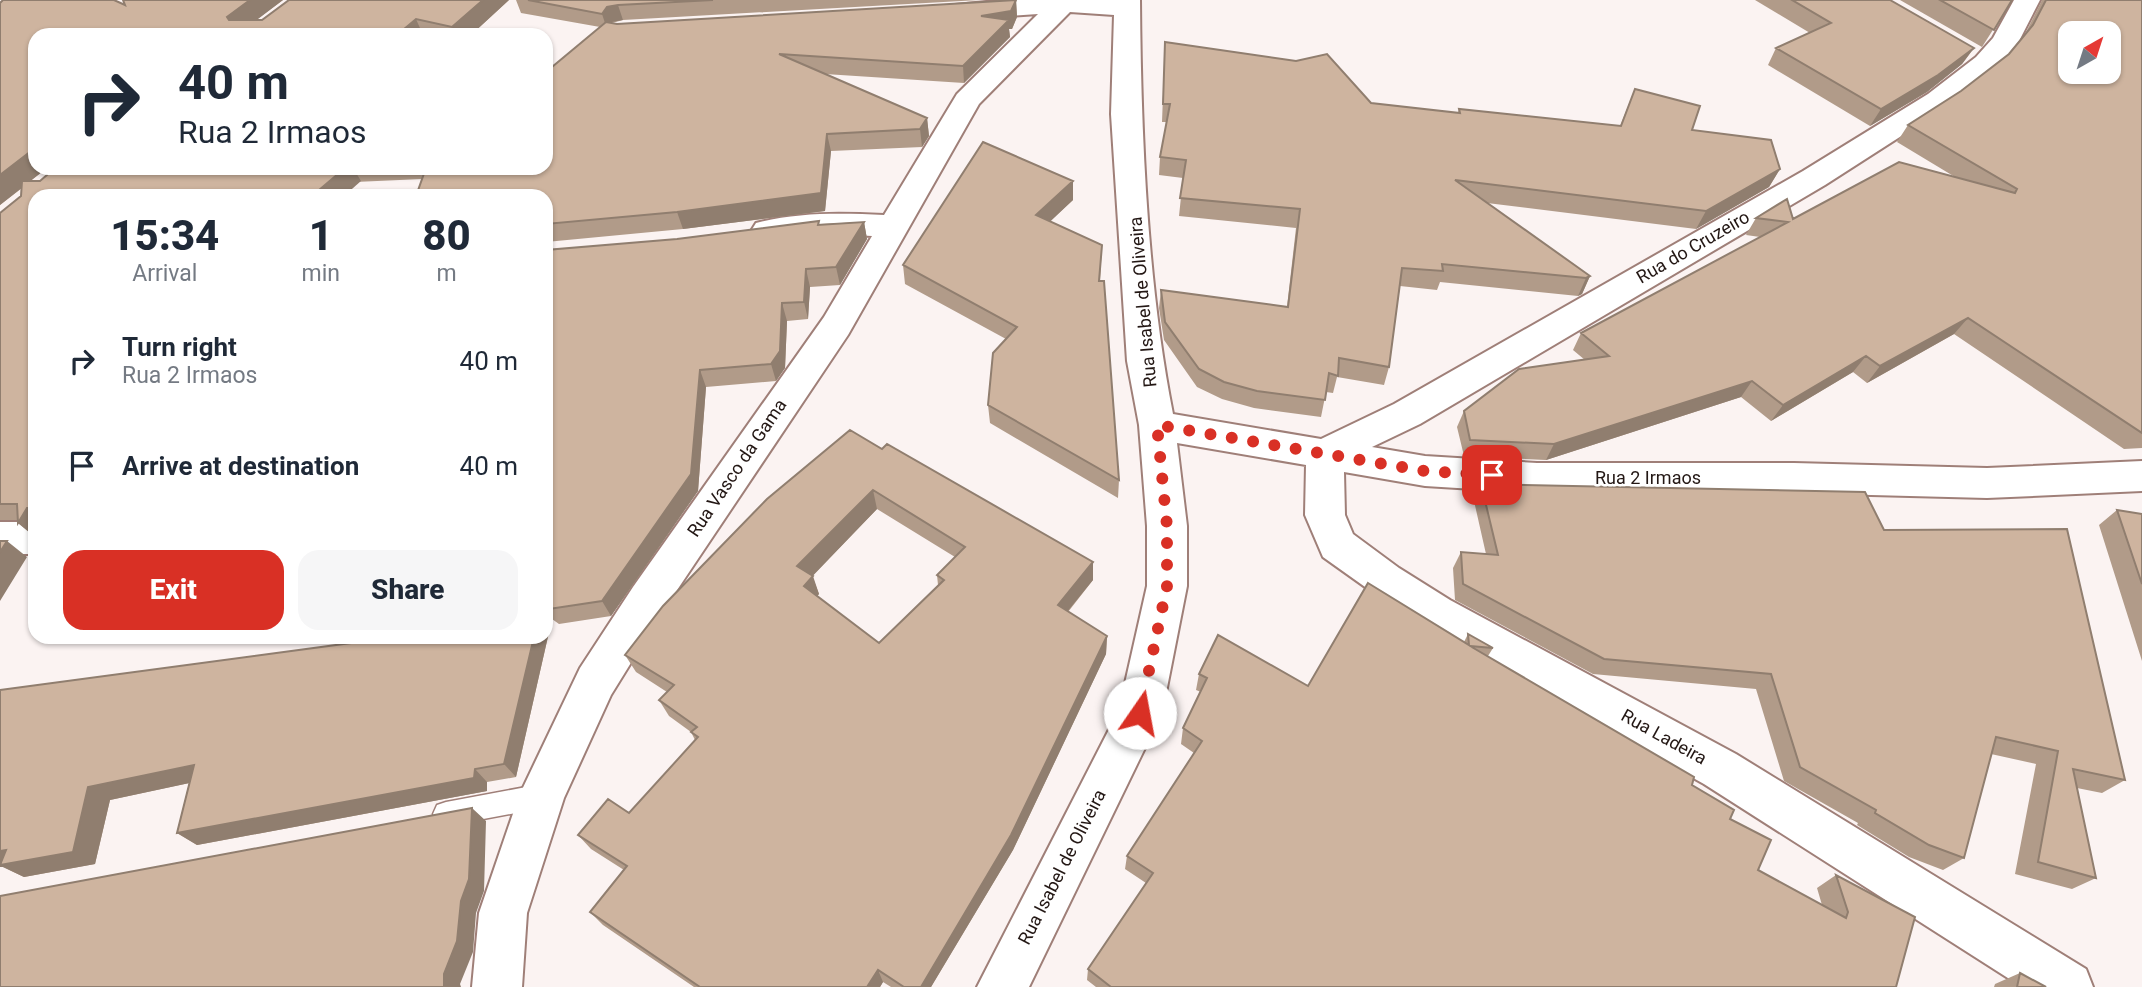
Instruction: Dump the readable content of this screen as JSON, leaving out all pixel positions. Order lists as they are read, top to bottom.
{
  "streets": {
    "street": [
      "Rua do Cruzeiro",
      "Rua Isabel de Oliveira",
      "Rua Vasco da Gama",
      "Rua 2 Irmaos",
      "Rua Ladeira"
    ]
  },
  "crossings": [
    ["Rua do Cruzeiro", "Rua 2 Irmaos"],
    ["Rua do Cruzeiro", "Rua Ladeira"],
    ["Rua Isabel de Oliveira", "Rua 2 Irmaos"],
    ["Rua 2 Irmaos", "Rua Ladeira"]
  ],
  "north": "top right",
  "page": {
    "turn": ["40 m", "Rua 2 Irmaos"],
    "eta": [
      "15:34",
      "Arrival",
      "1",
      "min",
      "80",
      "m"
    ],
    "list": [
      {
        "name": "Turn right",
        "note": "Rua 2 Irmaos",
        "value": "40 m"
      },
      {
        "name": "Arrive at destination",
        "value": "40 m"
      }
    ],
    "buttons": ["Exit", "Share"]
  }
}
